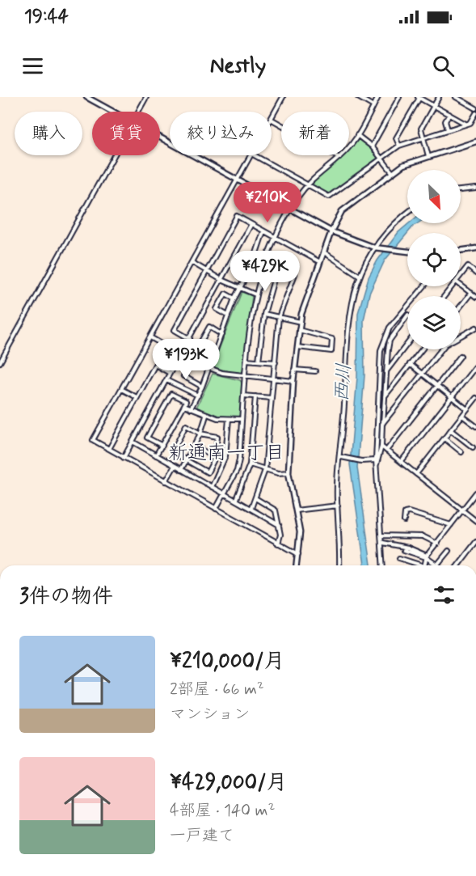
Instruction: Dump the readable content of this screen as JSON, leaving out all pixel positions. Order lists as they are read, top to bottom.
{
  "districts": ["新通南一丁目"],
  "water": ["西川"],
  "north": "bottom right",
  "page": {
    "status": "19:44",
    "header": "Nestly",
    "chip": [
      "購入",
      "賃貸",
      "絞り込み",
      "新着"
    ],
    "price": ["¥210K", "¥429K", "¥193K"],
    "heading": "3件の物件",
    "list": [
      {
        "name": "¥210,000/月",
        "note": "2部屋 · 66 m² · マンション"
      },
      {
        "name": "¥429,000/月",
        "note": "4部屋 · 140 m² · 一戸建て"
      }
    ]
  }
}
